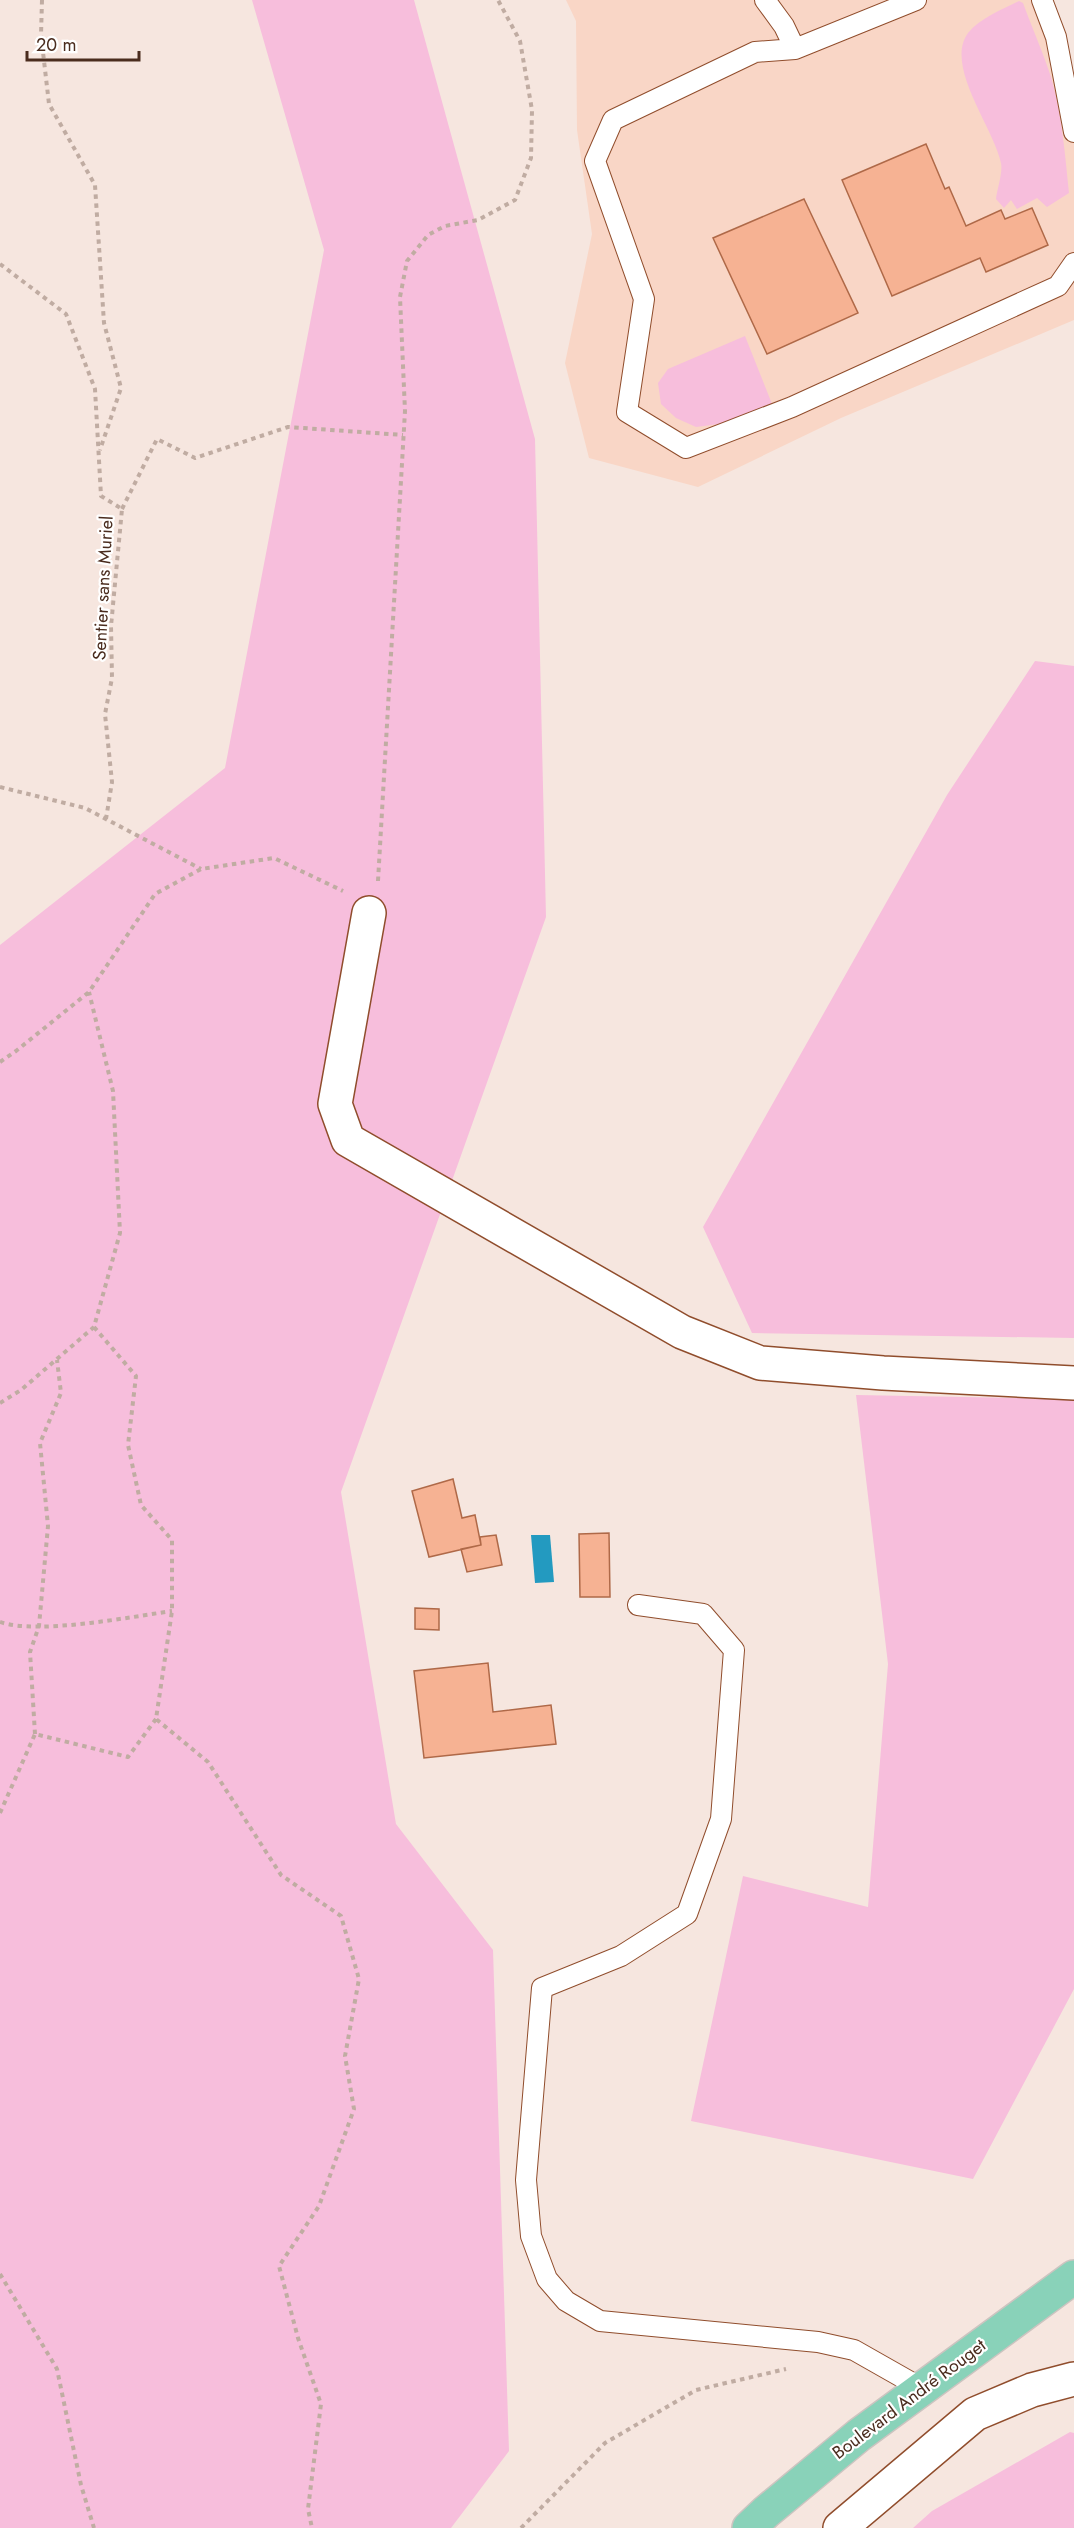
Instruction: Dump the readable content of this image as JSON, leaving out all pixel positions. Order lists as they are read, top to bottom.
{
  "streets": {
    "main road": ["Boulevard André Rouget"],
    "path": ["Sentier sans Muriel"]
  },
  "scale_bar": "20 m"
}
